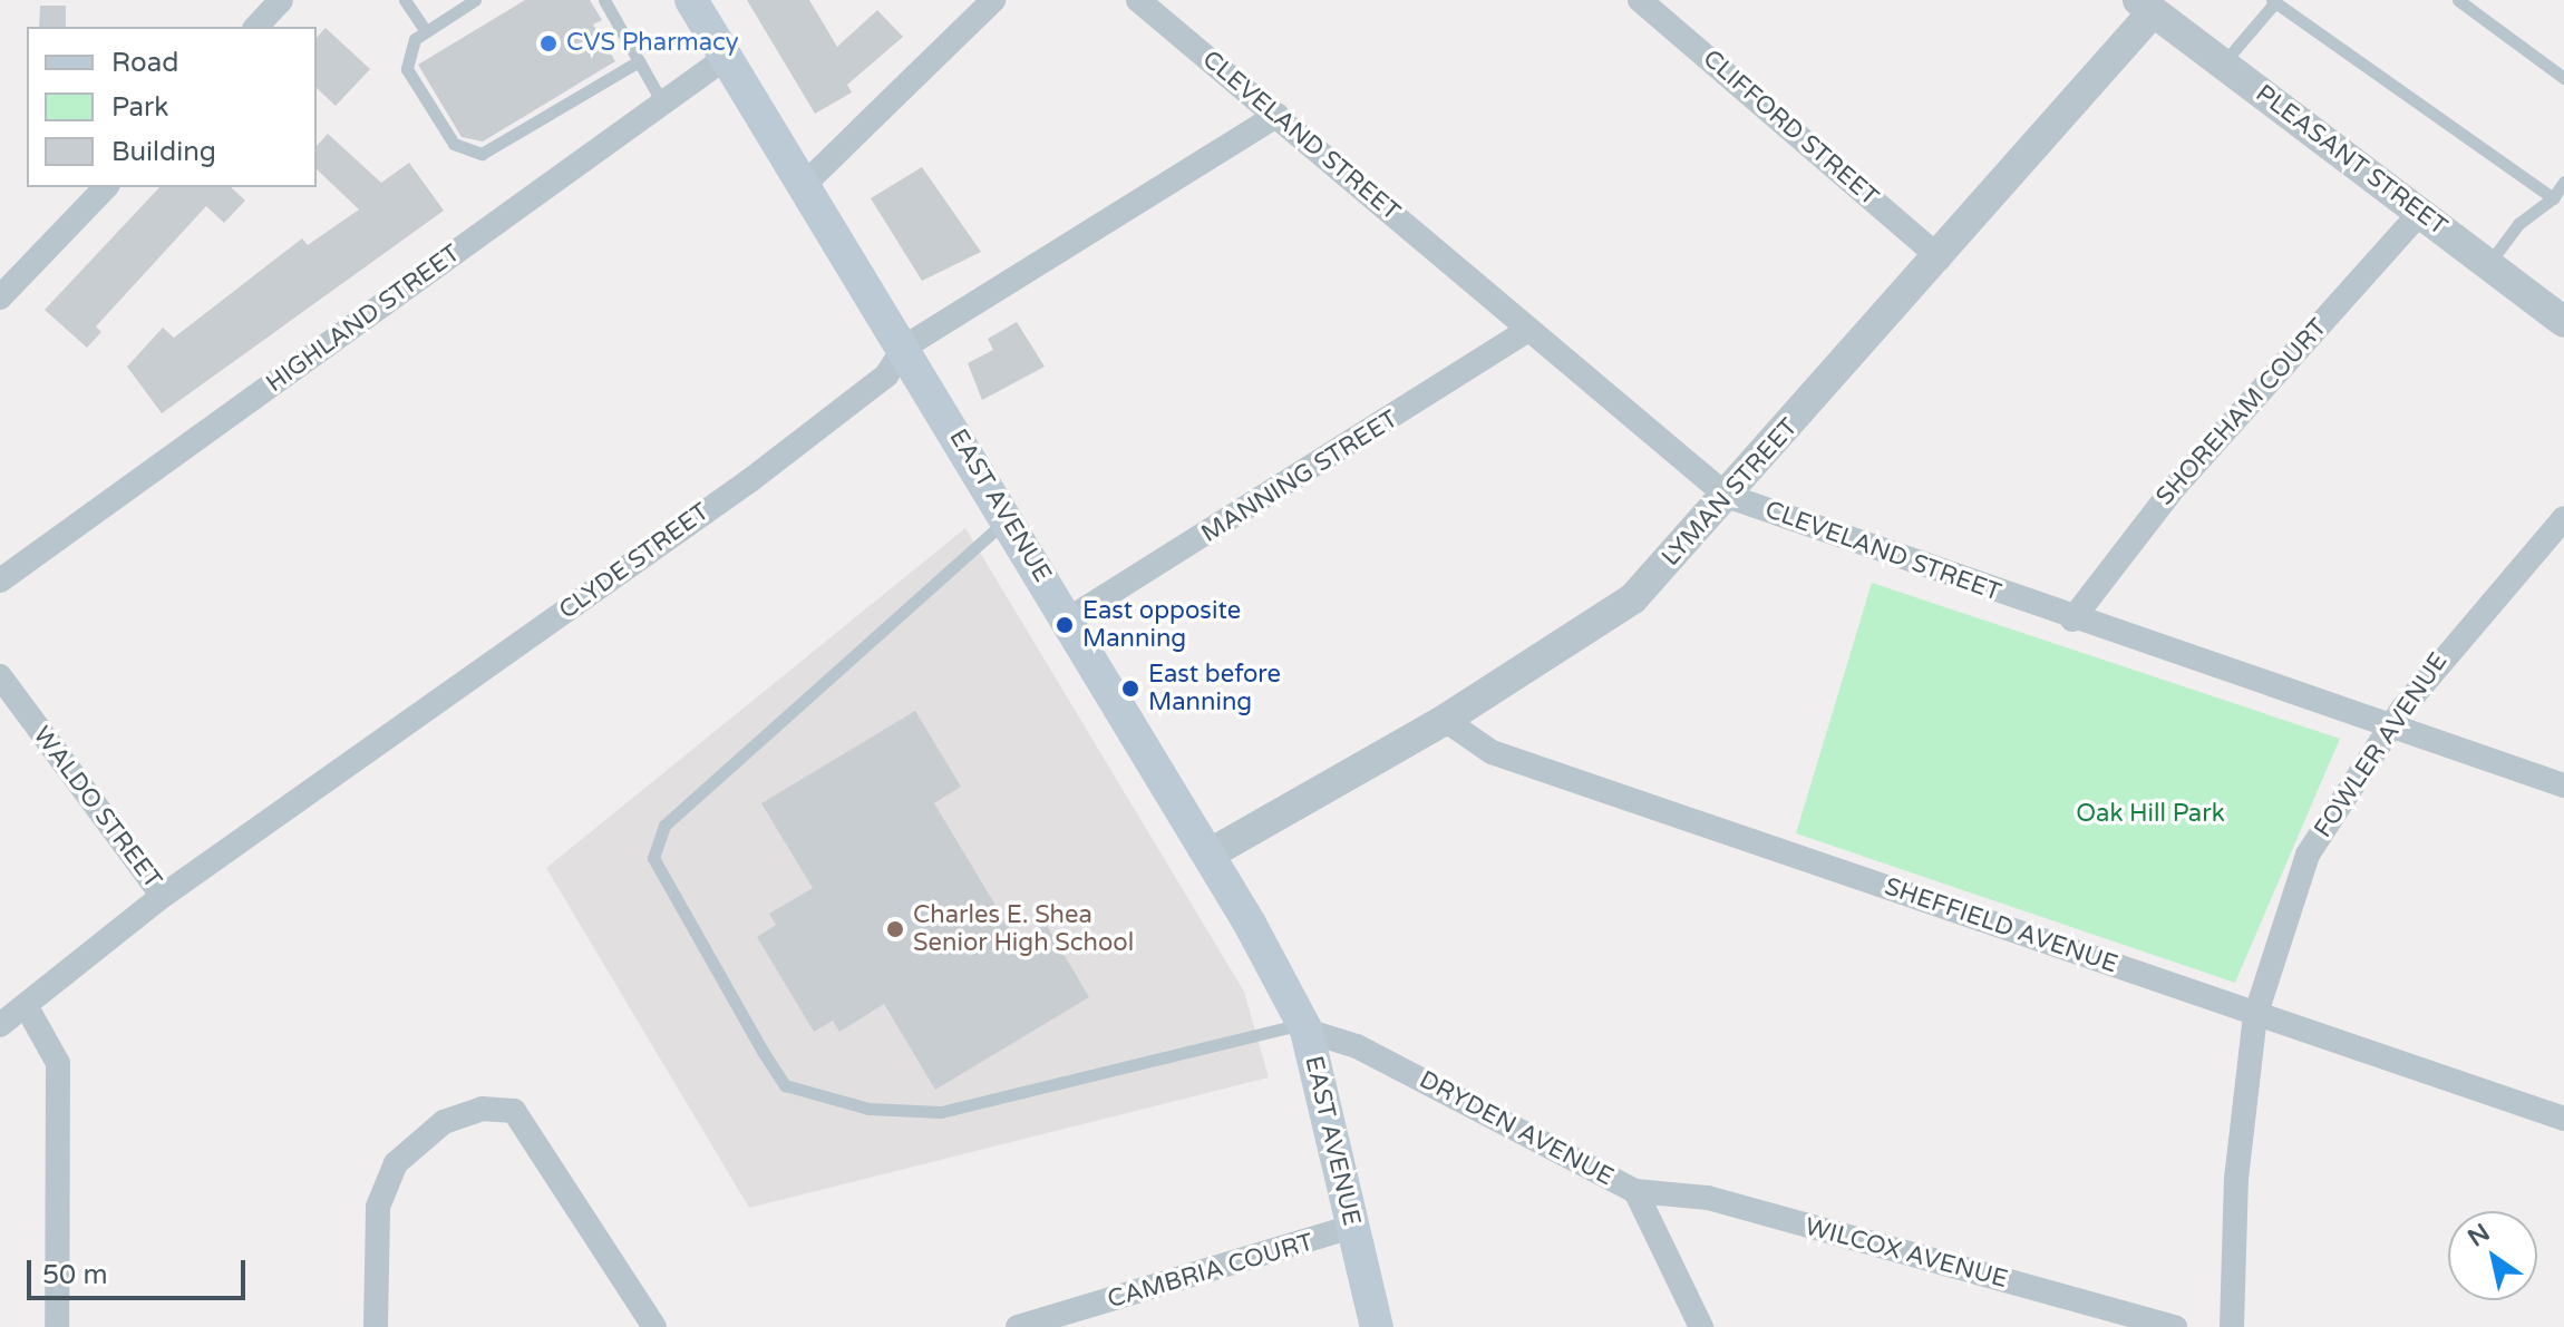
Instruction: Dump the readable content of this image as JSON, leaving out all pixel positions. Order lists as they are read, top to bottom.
{
  "streets": {
    "main road": ["EAST AVENUE"],
    "street": [
      "CLIFFORD STREET",
      "CLEVELAND STREET",
      "PLEASANT STREET",
      "HIGHLAND STREET",
      "SHOREHAM COURT",
      "MANNING STREET",
      "LYMAN STREET",
      "CLYDE STREET",
      "FOWLER AVENUE",
      "WALDO STREET",
      "SHEFFIELD AVENUE",
      "DRYDEN AVENUE",
      "WILCOX AVENUE",
      "CAMBRIA COURT"
    ]
  },
  "crossings": [
    ["CLIFFORD STREET", "LYMAN STREET"],
    ["CLEVELAND STREET", "SHOREHAM COURT"],
    ["CLEVELAND STREET", "MANNING STREET"],
    ["CLEVELAND STREET", "LYMAN STREET"],
    ["CLEVELAND STREET", "CLYDE STREET"],
    ["CLEVELAND STREET", "FOWLER AVENUE"],
    ["PLEASANT STREET", "SHOREHAM COURT"],
    ["PLEASANT STREET", "LYMAN STREET"],
    ["HIGHLAND STREET", "EAST AVENUE"],
    ["MANNING STREET", "EAST AVENUE"],
    ["LYMAN STREET", "EAST AVENUE"],
    ["LYMAN STREET", "SHEFFIELD AVENUE"],
    ["EAST AVENUE", "CLYDE STREET"],
    ["EAST AVENUE", "DRYDEN AVENUE"],
    ["EAST AVENUE", "CAMBRIA COURT"],
    ["CLYDE STREET", "WALDO STREET"],
    ["FOWLER AVENUE", "SHEFFIELD AVENUE"],
    ["DRYDEN AVENUE", "WILCOX AVENUE"]
  ],
  "parks": ["Oak Hill Park"],
  "places": [
    "CVS Pharmacy",
    "East opposite Manning",
    "East before Manning",
    "Charles E. Shea Senior High School"
  ],
  "legend": ["Road", "Park", "Building"],
  "scale_bar": "50 m",
  "north": "top left"
}
